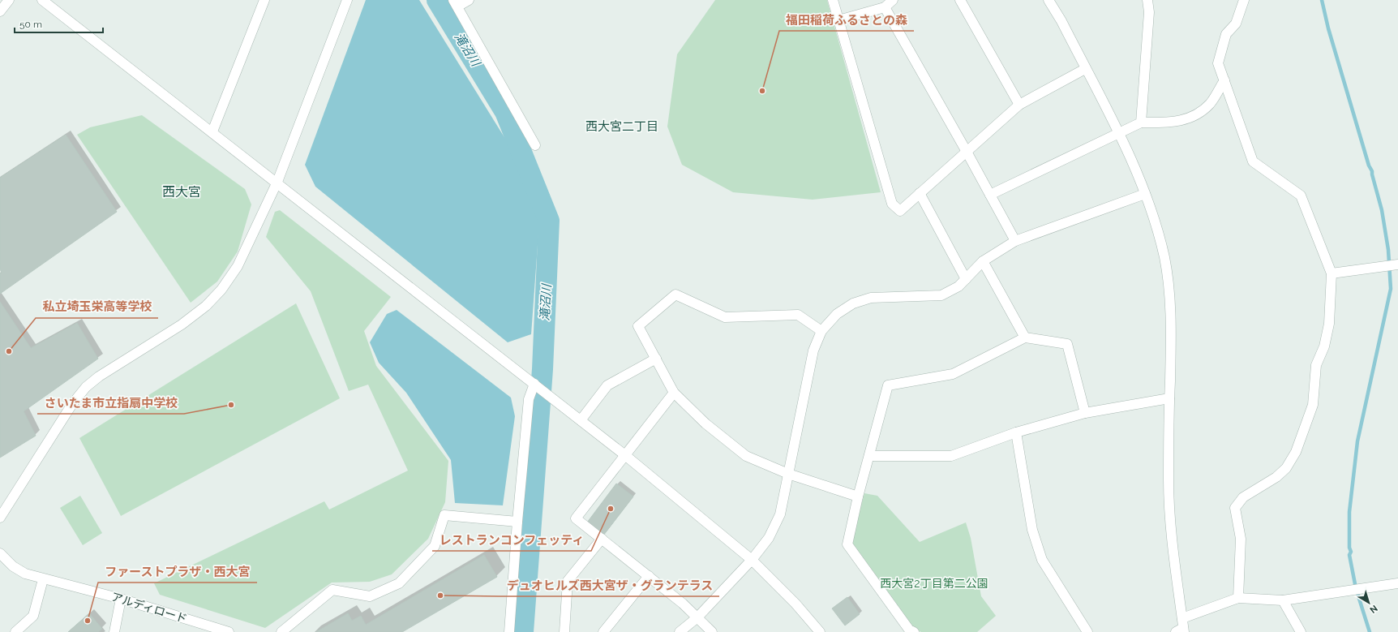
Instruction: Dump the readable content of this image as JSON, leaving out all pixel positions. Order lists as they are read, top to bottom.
{
  "streets": {
    "street": ["アルディロード"]
  },
  "districts": ["西大宮二丁目", "西大宮"],
  "water": ["滝沼川"],
  "parks": ["西大宮2丁目第二公園"],
  "places": [
    "福田稲荷ふるさとの森",
    "私立埼玉栄高等学校",
    "さいたま市立指扇中学校",
    "レストランコンフェッティ",
    "デュオヒルズ西大宮ザ・グランテラス",
    "ファーストプラザ・西大宮"
  ],
  "scale_bar": "50 m",
  "north": "bottom right"
}
